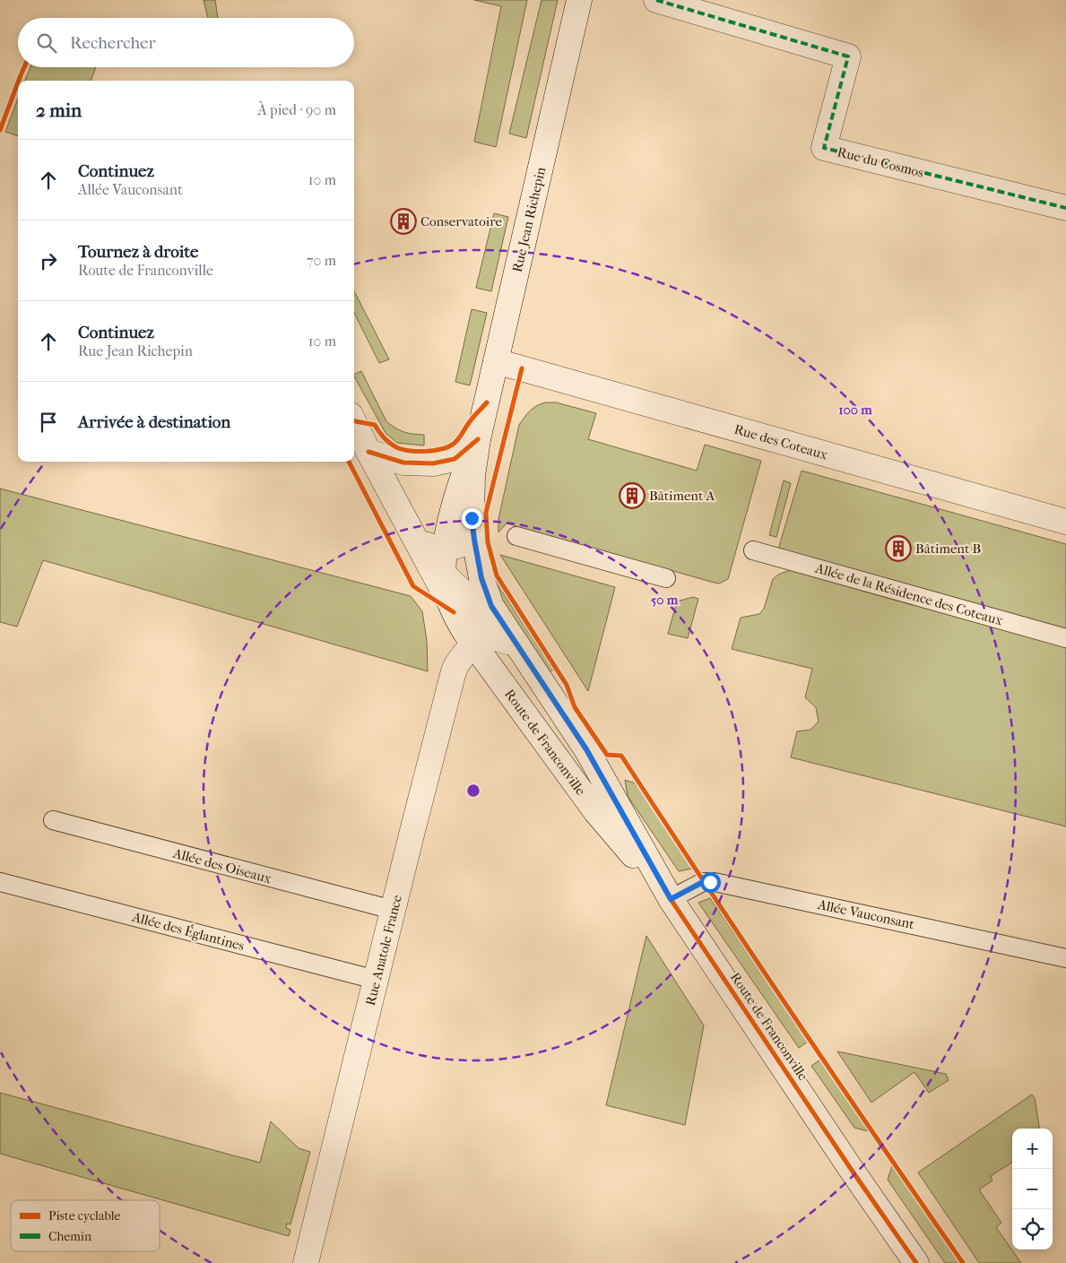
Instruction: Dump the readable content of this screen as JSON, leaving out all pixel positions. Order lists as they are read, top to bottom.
{
  "streets": {
    "street": [
      "Rue du Cosmos",
      "Rue Jean Richepin",
      "Rue des Coteaux",
      "Route de Franconville",
      "Rue Anatole France"
    ],
    "lane": [
      "Allée de la Résidence des Coteaux",
      "Allée des Oiseaux",
      "Allée Vauconsant",
      "Allée des Églantines"
    ]
  },
  "crossings": [
    ["Rue Jean Richepin", "Rue des Coteaux"],
    ["Rue Jean Richepin", "Route de Franconville"],
    ["Route de Franconville", "Allée Vauconsant"],
    ["Route de Franconville", "Rue Anatole France"],
    ["Allée des Oiseaux", "Rue Anatole France"],
    ["Allée des Églantines", "Rue Anatole France"]
  ],
  "places": {
    "building": ["Conservatoire", "Bâtiment A", "Bâtiment B"]
  },
  "legend": ["Piste cyclable", "Chemin"],
  "page": {
    "search": "Rechercher",
    "heading": ["2 min", "À pied · 90 m"],
    "list": [
      ["Continuez", "Allée Vauconsant", "10 m"],
      ["Tournez à droite", "Route de Franconville", "70 m"],
      ["Continuez", "Rue Jean Richepin", "10 m"],
      "Arrivée à destination"
    ],
    "map_buttons": ["+", "−"]
  },
  "rings": ["100 m", "50 m"]
}
